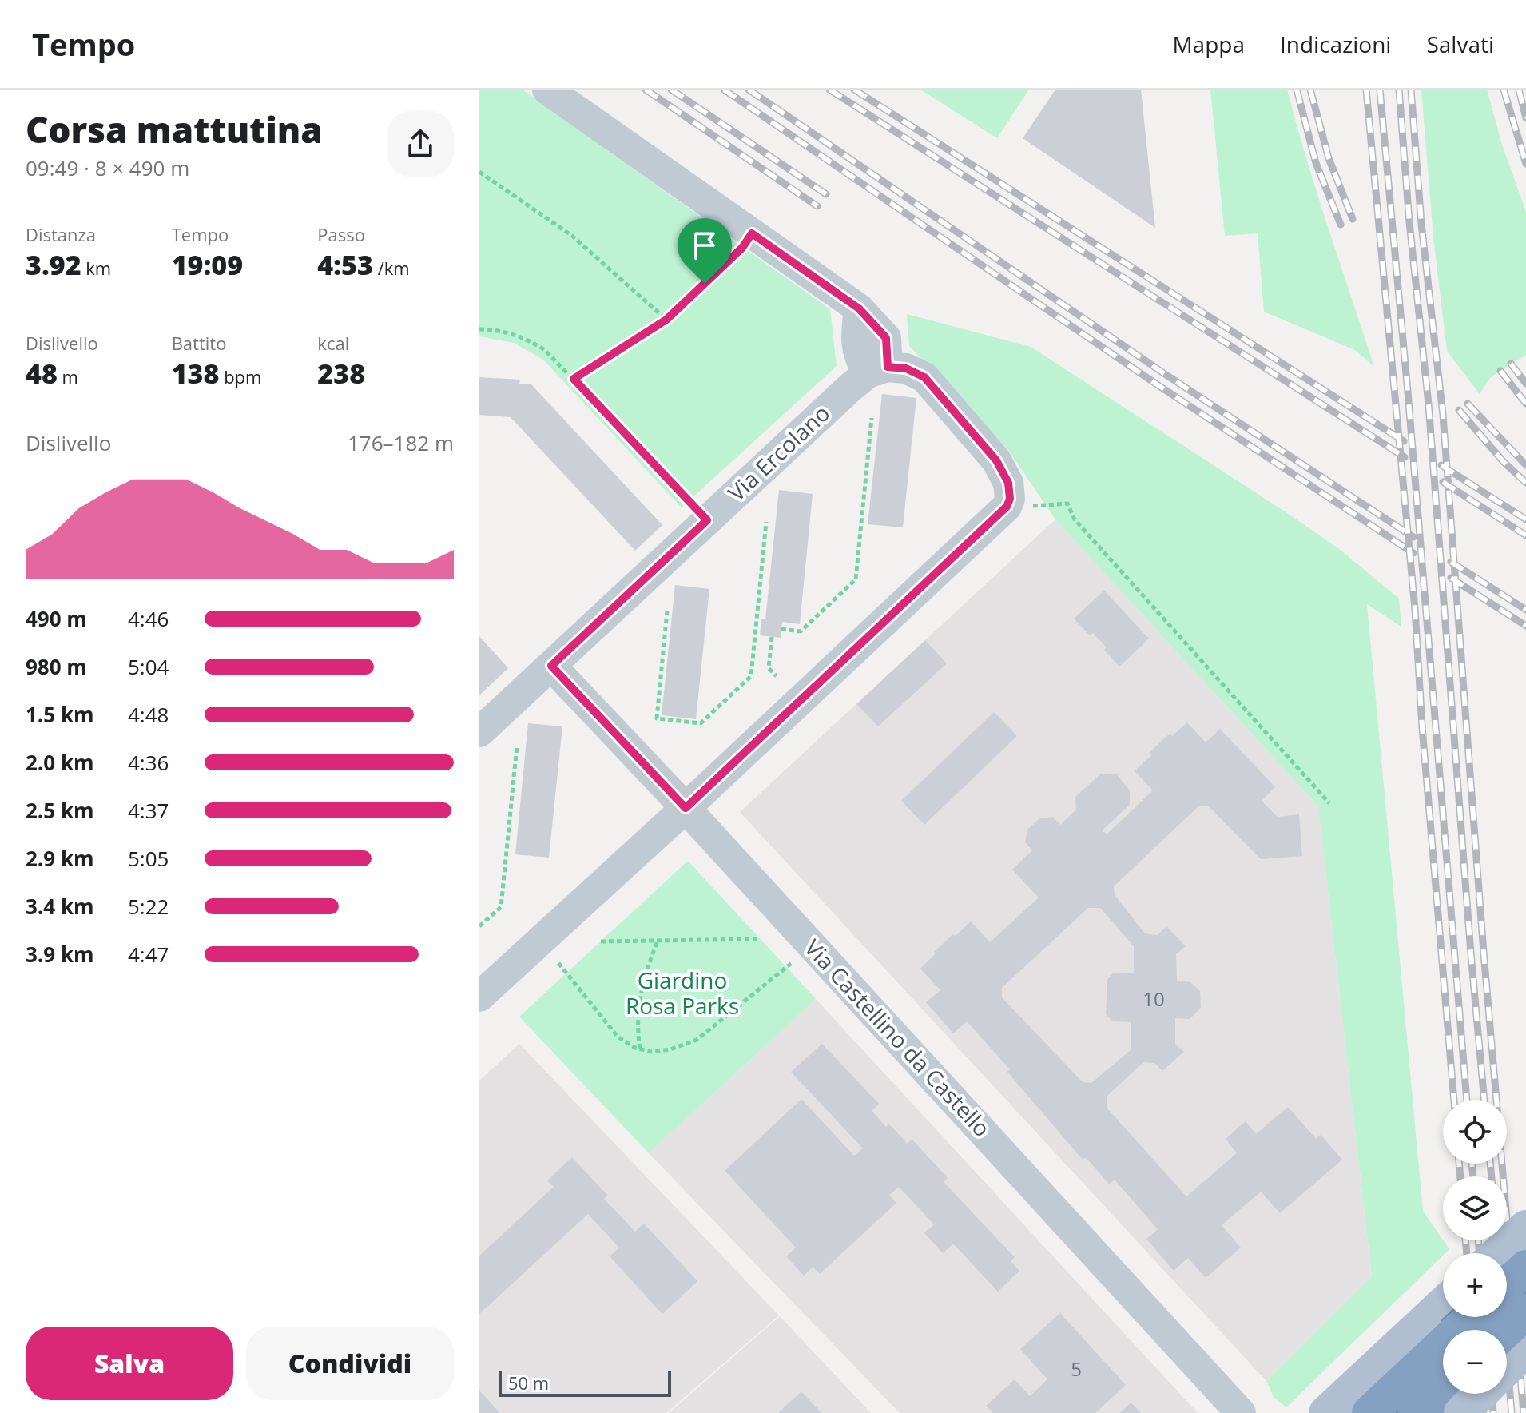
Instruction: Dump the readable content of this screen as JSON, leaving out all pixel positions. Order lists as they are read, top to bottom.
{
  "streets": {
    "street": ["Via Ercolano", "Via Castellino da Castello"]
  },
  "crossings": [
    ["Via Ercolano", "Via Castellino da Castello"]
  ],
  "parks": ["Giardino Rosa Parks"],
  "house_numbers": ["10", "5"],
  "scale_bar": "50 m",
  "page": {
    "header": "Tempo",
    "nav": ["Mappa", "Indicazioni", "Salvati"],
    "heading": ["Corsa mattutina", "09:49 · 8 × 490 m"],
    "stats": [
      ["Distanza", "3.92 km"],
      ["Tempo", "19:09"],
      ["Passo", "4:53 /km"],
      ["Dislivello", "48 m"],
      ["Battito", "138 bpm"],
      ["kcal", "238"]
    ],
    "chart": ["Dislivello", "176–182 m"],
    "list": [
      {
        "name": "490 m",
        "note": "4:46"
      },
      {
        "name": "980 m",
        "note": "5:04"
      },
      {
        "name": "1.5 km",
        "note": "4:48"
      },
      {
        "name": "2.0 km",
        "note": "4:36"
      },
      {
        "name": "2.5 km",
        "note": "4:37"
      },
      {
        "name": "2.9 km",
        "note": "5:05"
      },
      {
        "name": "3.4 km",
        "note": "5:22"
      },
      {
        "name": "3.9 km",
        "note": "4:47"
      }
    ],
    "map_buttons": ["+", "−"],
    "buttons": ["Salva", "Condividi"],
    "scale": "50 m"
  }
}
